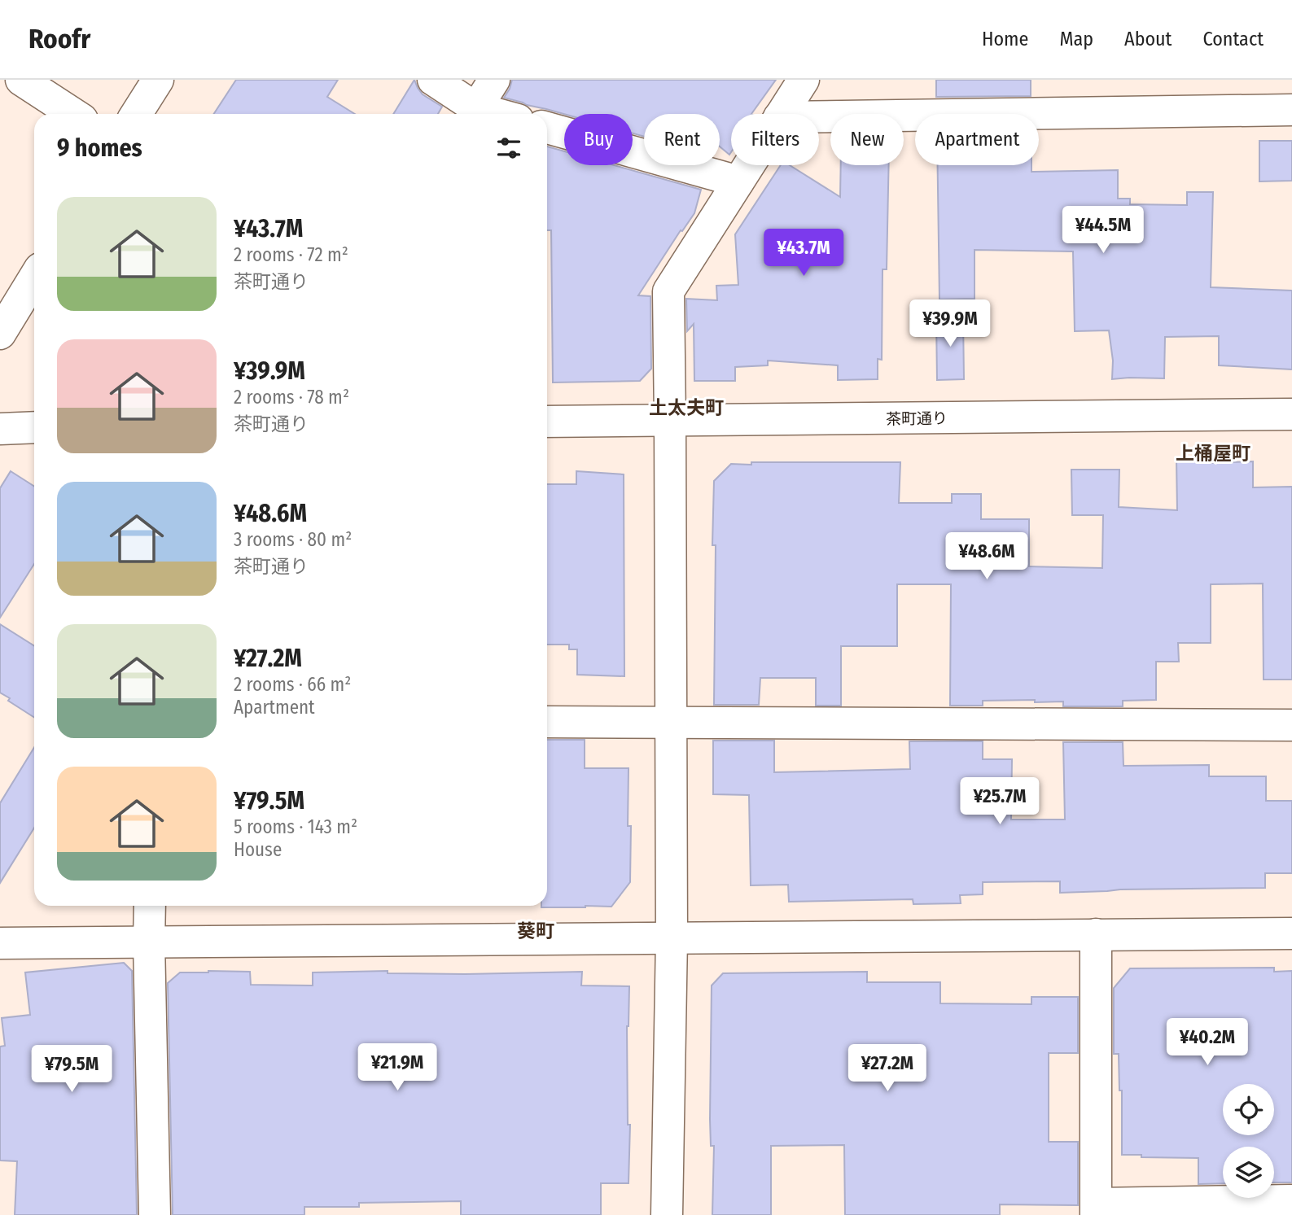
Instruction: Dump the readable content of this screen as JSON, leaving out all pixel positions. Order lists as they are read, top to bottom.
{
  "streets": {
    "street": ["茶町通り"]
  },
  "districts": ["土太夫町", "上桶屋町", "葵町"],
  "page": {
    "header": "Roofr",
    "nav": [
      "Home",
      "Map",
      "About",
      "Contact"
    ],
    "chip": [
      "Buy",
      "Rent",
      "Filters",
      "New",
      "Apartment"
    ],
    "heading": "9 homes",
    "list": [
      {
        "name": "¥43.7M",
        "note": "2 rooms · 72 m² · 茶町通り"
      },
      {
        "name": "¥39.9M",
        "note": "2 rooms · 78 m² · 茶町通り"
      },
      {
        "name": "¥48.6M",
        "note": "3 rooms · 80 m² · 茶町通り"
      },
      {
        "name": "¥27.2M",
        "note": "2 rooms · 66 m² · Apartment"
      },
      {
        "name": "¥79.5M",
        "note": "5 rooms · 143 m² · House"
      }
    ],
    "price": [
      "¥44.5M",
      "¥43.7M",
      "¥39.9M",
      "¥48.6M",
      "¥25.7M",
      "¥40.2M",
      "¥21.9M",
      "¥27.2M",
      "¥79.5M"
    ]
  }
}
